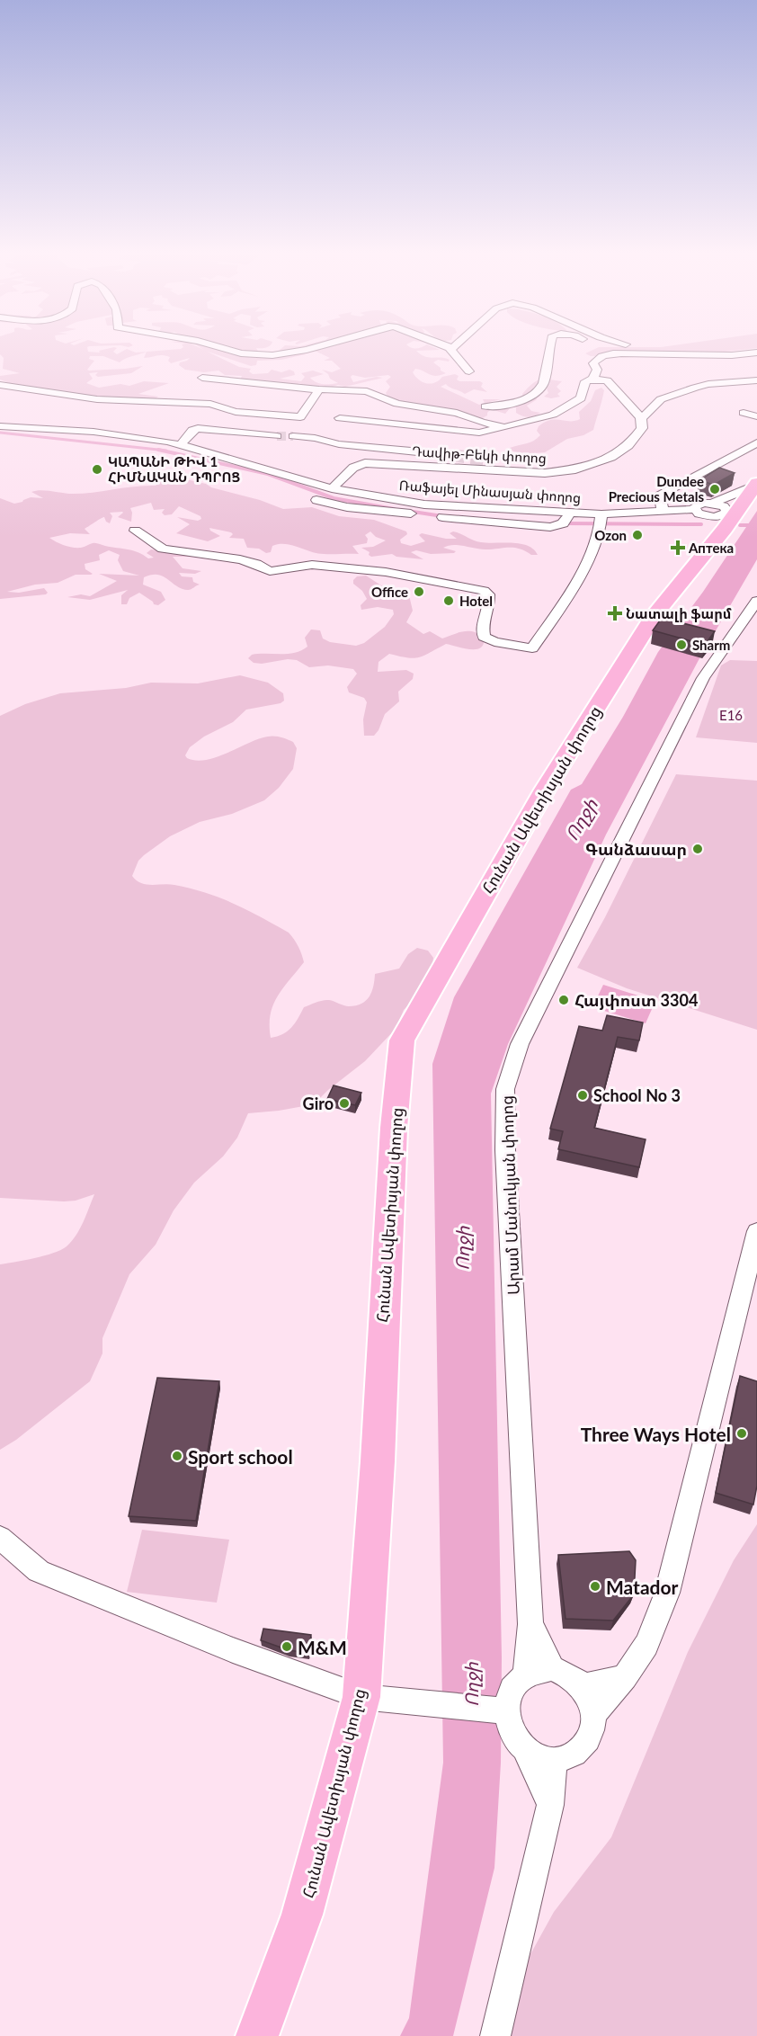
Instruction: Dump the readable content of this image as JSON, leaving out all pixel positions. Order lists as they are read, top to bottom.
{
  "streets": {
    "highway": ["Հունան Ավետիսյան փողոց"],
    "street": ["Դավիթ-Բեկի փողոց", "Ռաֆայել Մինասյան փողոց", "Արամ Մանուկյան փողոց"]
  },
  "crossings": [
    ["Դավիթ-Բեկի փողոց", "Ռաֆայել Մինասյան փողոց"],
    ["Ռաֆայել Մինասյան փողոց", "Հունան Ավետիսյան փողոց"]
  ],
  "water": ["Ողջի"],
  "parks": ["E16"],
  "places": {
    "other": [
      "ԿԱՊԱՆԻ ԹԻՎ 1 ՀԻՄՆԱԿԱՆ ԴՊՐՈՑ",
      "Dundee Precious Metals",
      "Ozon",
      "Office",
      "Hotel",
      "Sharm",
      "Գանձասար",
      "Հայփոստ 3304",
      "School No 3",
      "Giro",
      "Three Ways Hotel",
      "Sport school",
      "Matador",
      "M&M"
    ],
    "health": ["Аптека", "Նատալի ֆարմ"]
  }
}
